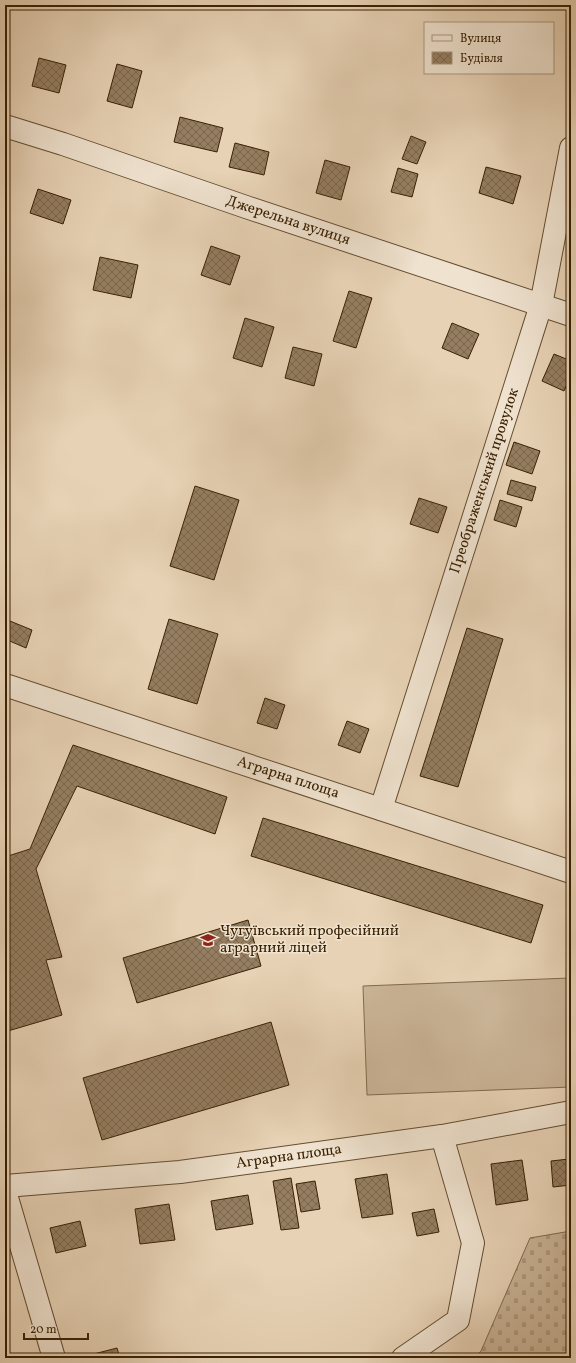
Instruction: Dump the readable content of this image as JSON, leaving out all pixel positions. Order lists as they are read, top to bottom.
{
  "streets": {
    "street": ["Джерельна вулиця", "Преображенський провулок", "Аграрна площа"]
  },
  "crossings": [
    ["Джерельна вулиця", "Преображенський провулок"],
    ["Преображенський провулок", "Аграрна площа"]
  ],
  "places": {
    "school or university": ["Чугуївський професійний аграрний ліцей"]
  },
  "legend": ["Вулиця", "Будівля"],
  "scale_bar": "20 m"
}
